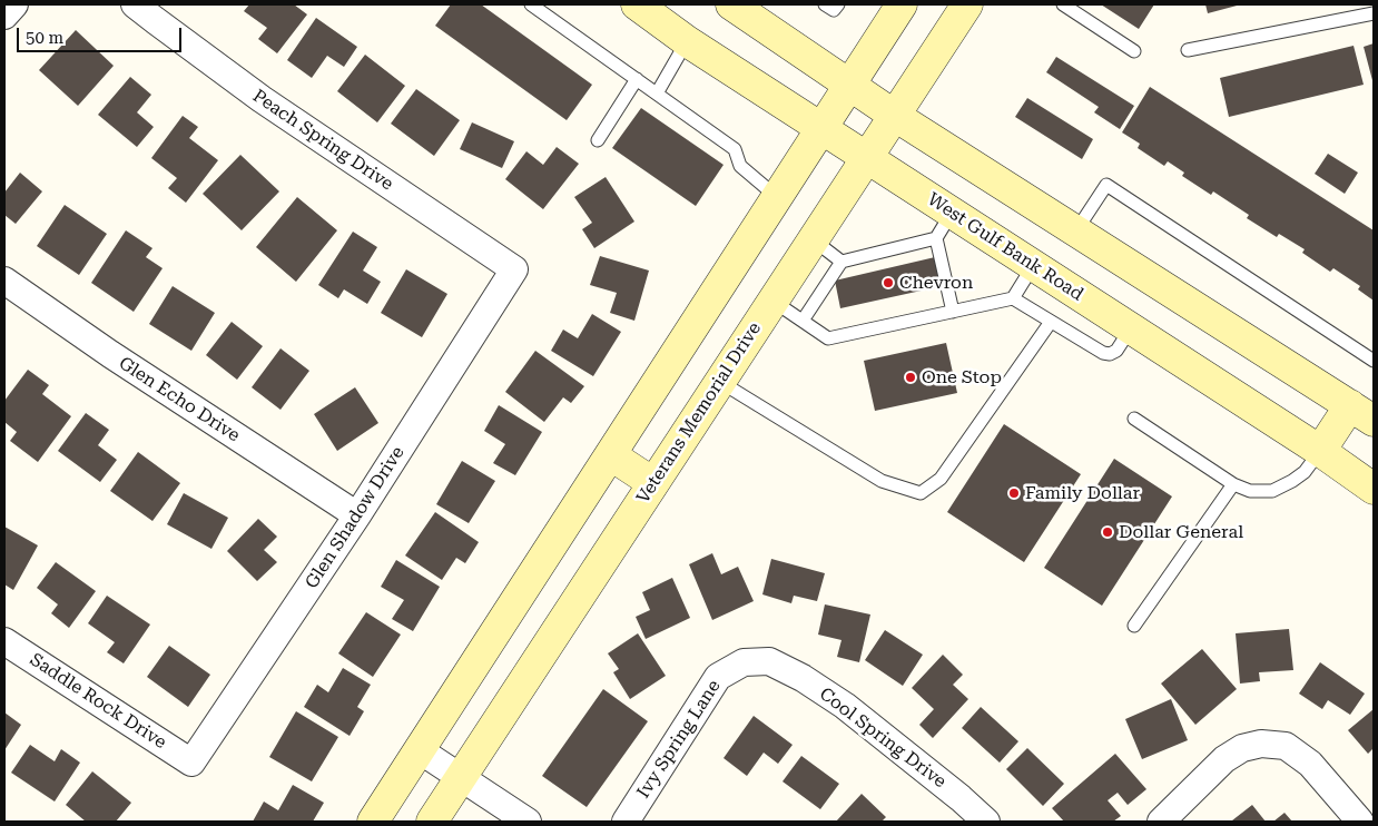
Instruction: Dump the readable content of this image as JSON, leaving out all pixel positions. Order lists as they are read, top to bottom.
{
  "streets": {
    "main road": ["West Gulf Bank Road", "Veterans Memorial Drive"],
    "street": [
      "Peach Spring Drive",
      "Glen Echo Drive",
      "Glen Shadow Drive",
      "Saddle Rock Drive",
      "Cool Spring Drive",
      "Ivy Spring Lane"
    ]
  },
  "crossings": [
    ["Peach Spring Drive", "Glen Shadow Drive"],
    ["West Gulf Bank Road", "Veterans Memorial Drive"],
    ["Glen Echo Drive", "Glen Shadow Drive"],
    ["Glen Shadow Drive", "Saddle Rock Drive"],
    ["Cool Spring Drive", "Ivy Spring Lane"]
  ],
  "places": [
    "Chevron",
    "One Stop",
    "Family Dollar",
    "Dollar General"
  ],
  "scale_bar": "50 m"
}
